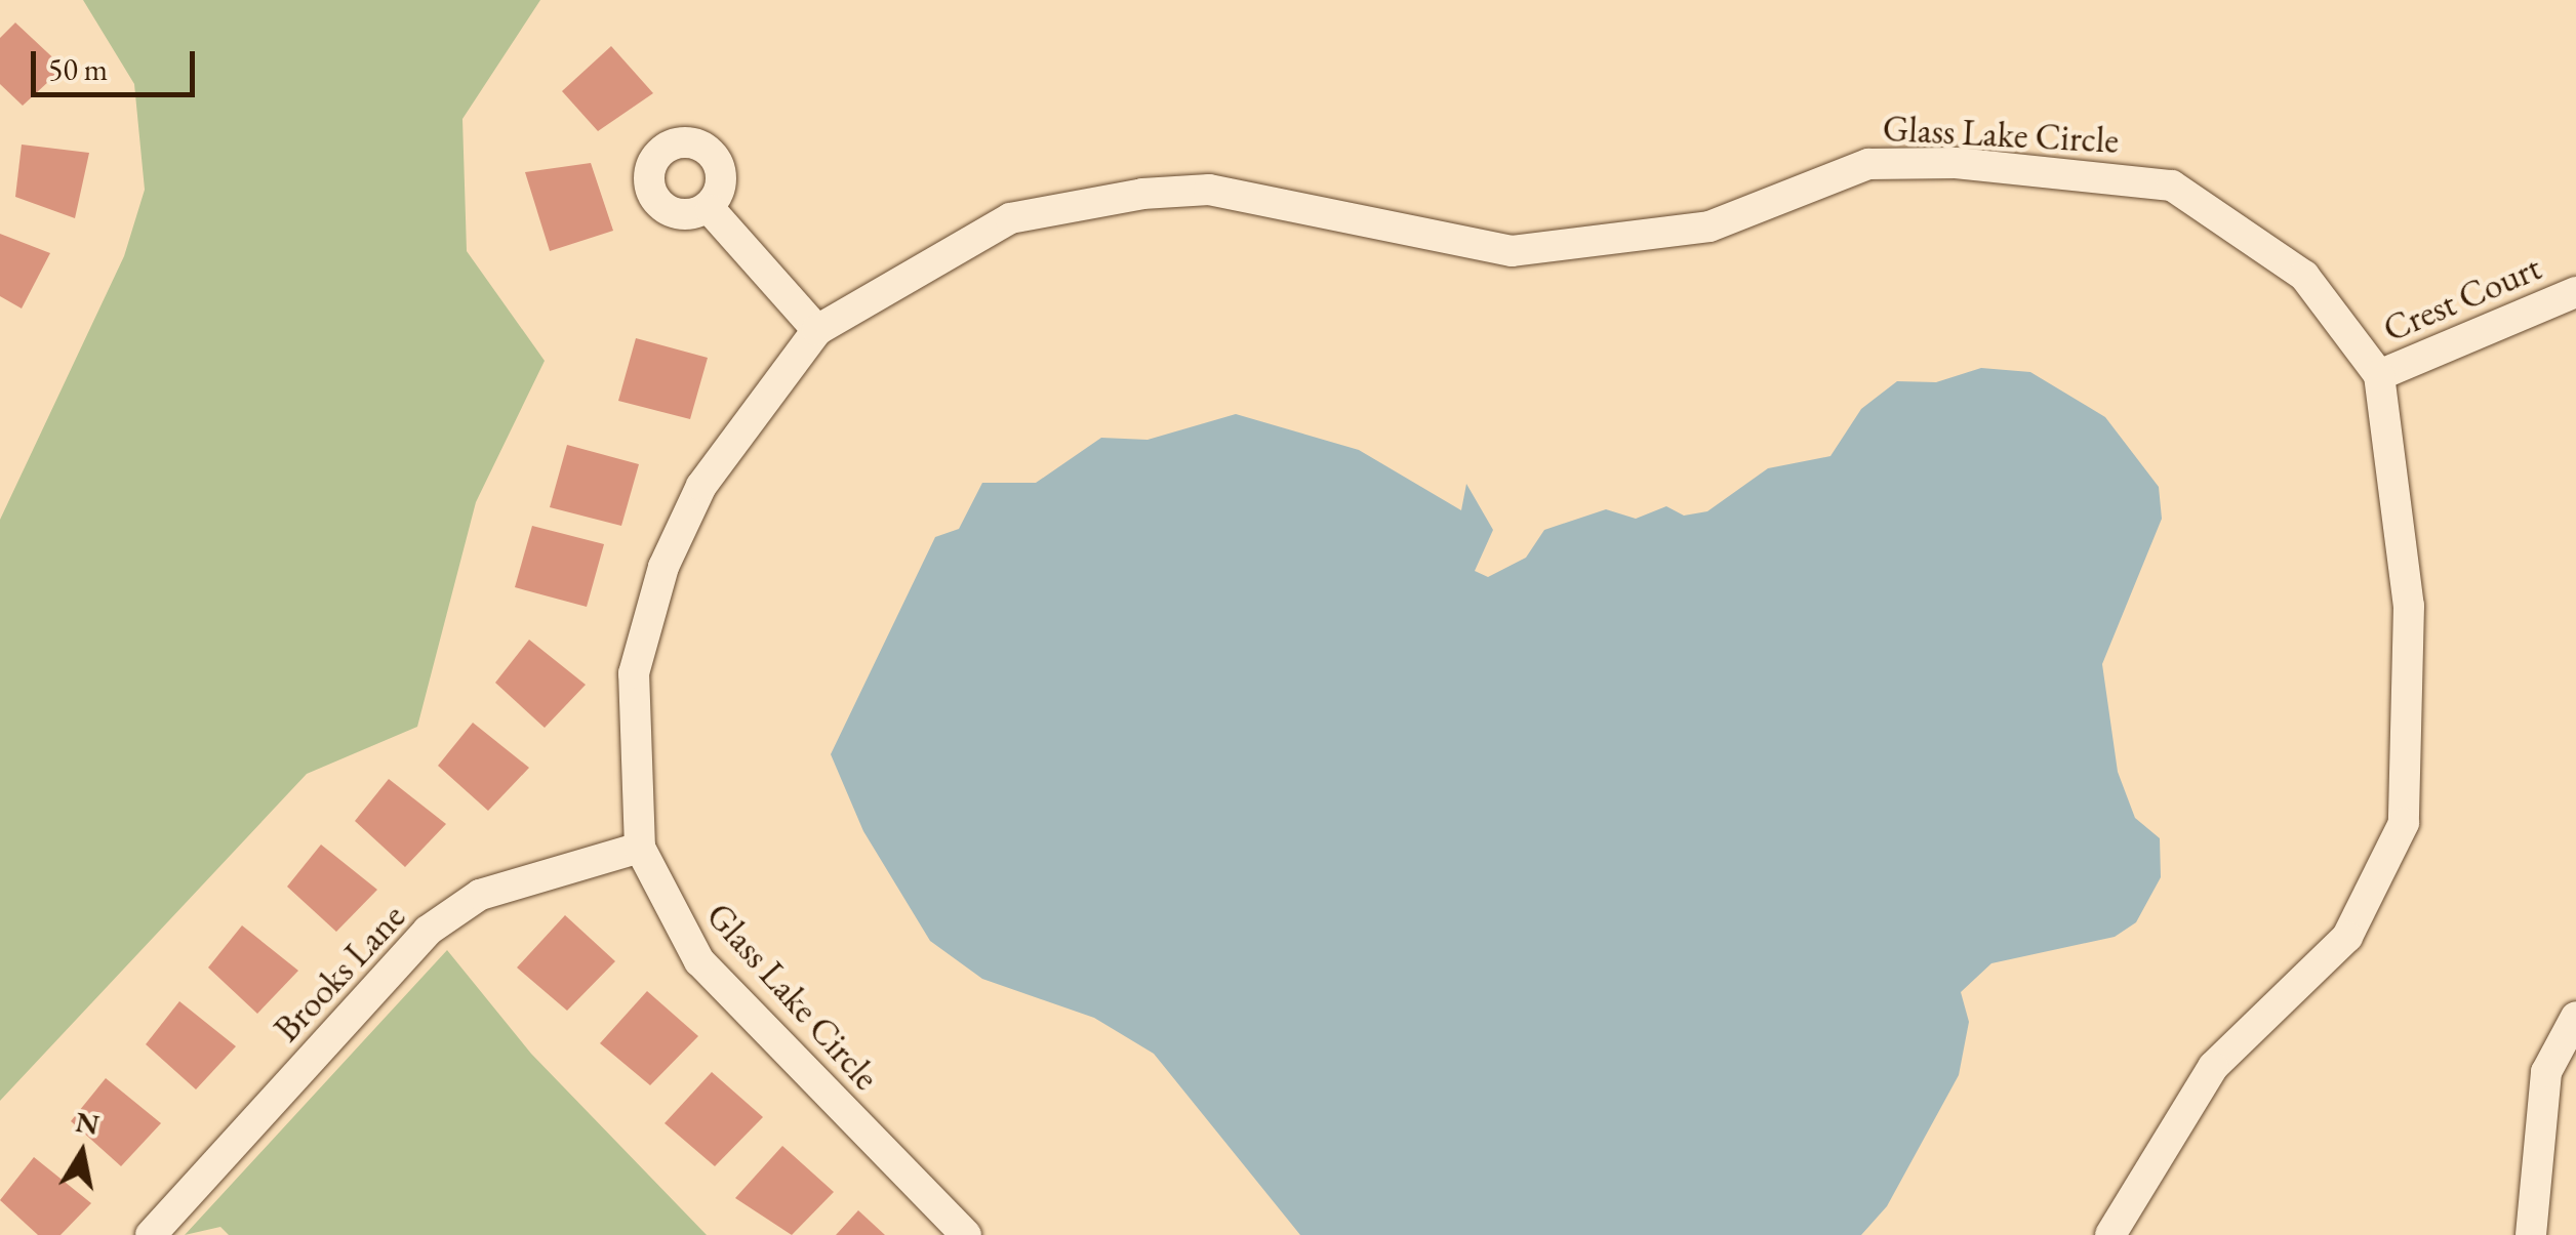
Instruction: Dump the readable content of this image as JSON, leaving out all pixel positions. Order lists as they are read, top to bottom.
{
  "streets": {
    "street": ["Glass Lake Circle", "Crest Court", "Brooks Lane"]
  },
  "crossings": [
    ["Glass Lake Circle", "Crest Court"],
    ["Glass Lake Circle", "Brooks Lane"]
  ],
  "scale_bar": "50 m",
  "north": "top"
}
